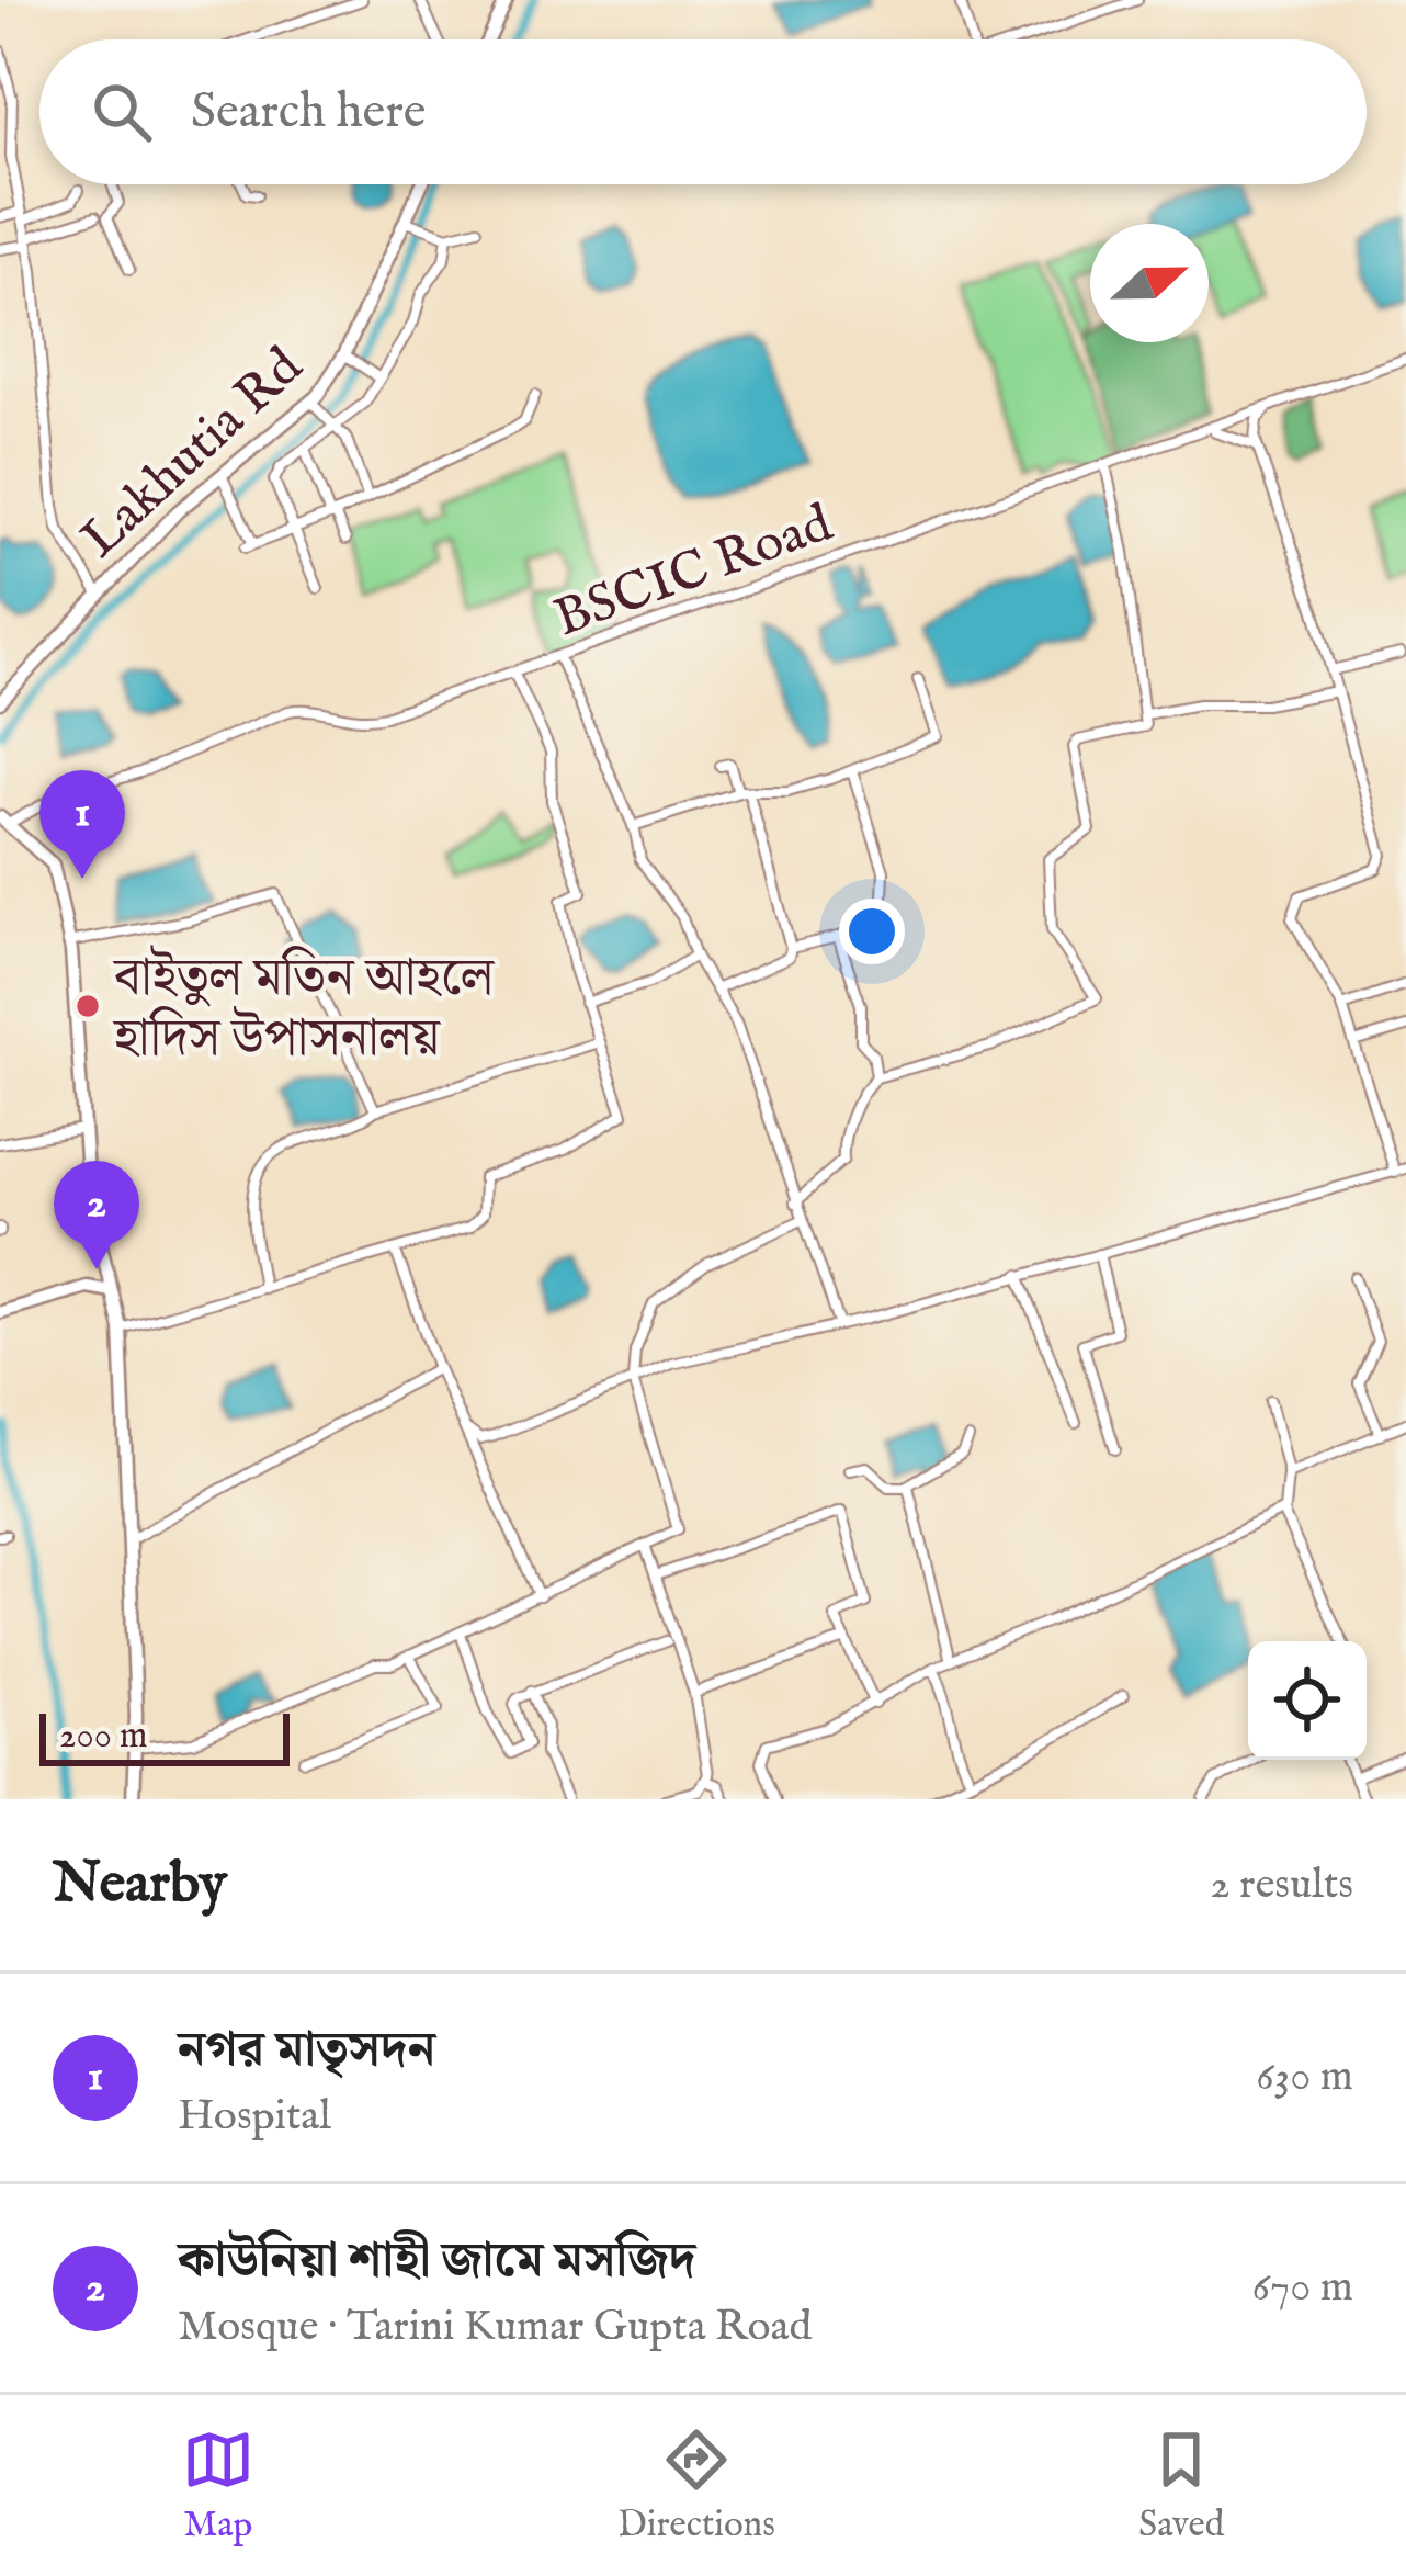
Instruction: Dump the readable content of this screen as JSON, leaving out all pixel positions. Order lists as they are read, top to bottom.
{
  "streets": {
    "street": ["Lakhutia Rd", "BSCIC Road"]
  },
  "places": ["বাইতুল মতিন আহলে হাদিস উপাসনালয়"],
  "scale_bar": "200 m",
  "north": "right",
  "page": {
    "search": "Search here",
    "pins": ["1", "2"],
    "scale": "200 m",
    "heading": ["Nearby", "2 results"],
    "list": [
      {
        "mark": "1",
        "name": "নগর মাতৃসদন",
        "note": "Hospital",
        "value": "630 m"
      },
      {
        "mark": "2",
        "name": "কাউনিয়া শাহী জামে মসজিদ",
        "note": "Mosque · Tarini Kumar Gupta Road",
        "value": "670 m"
      }
    ],
    "nav": ["Map", "Directions", "Saved"]
  }
}
